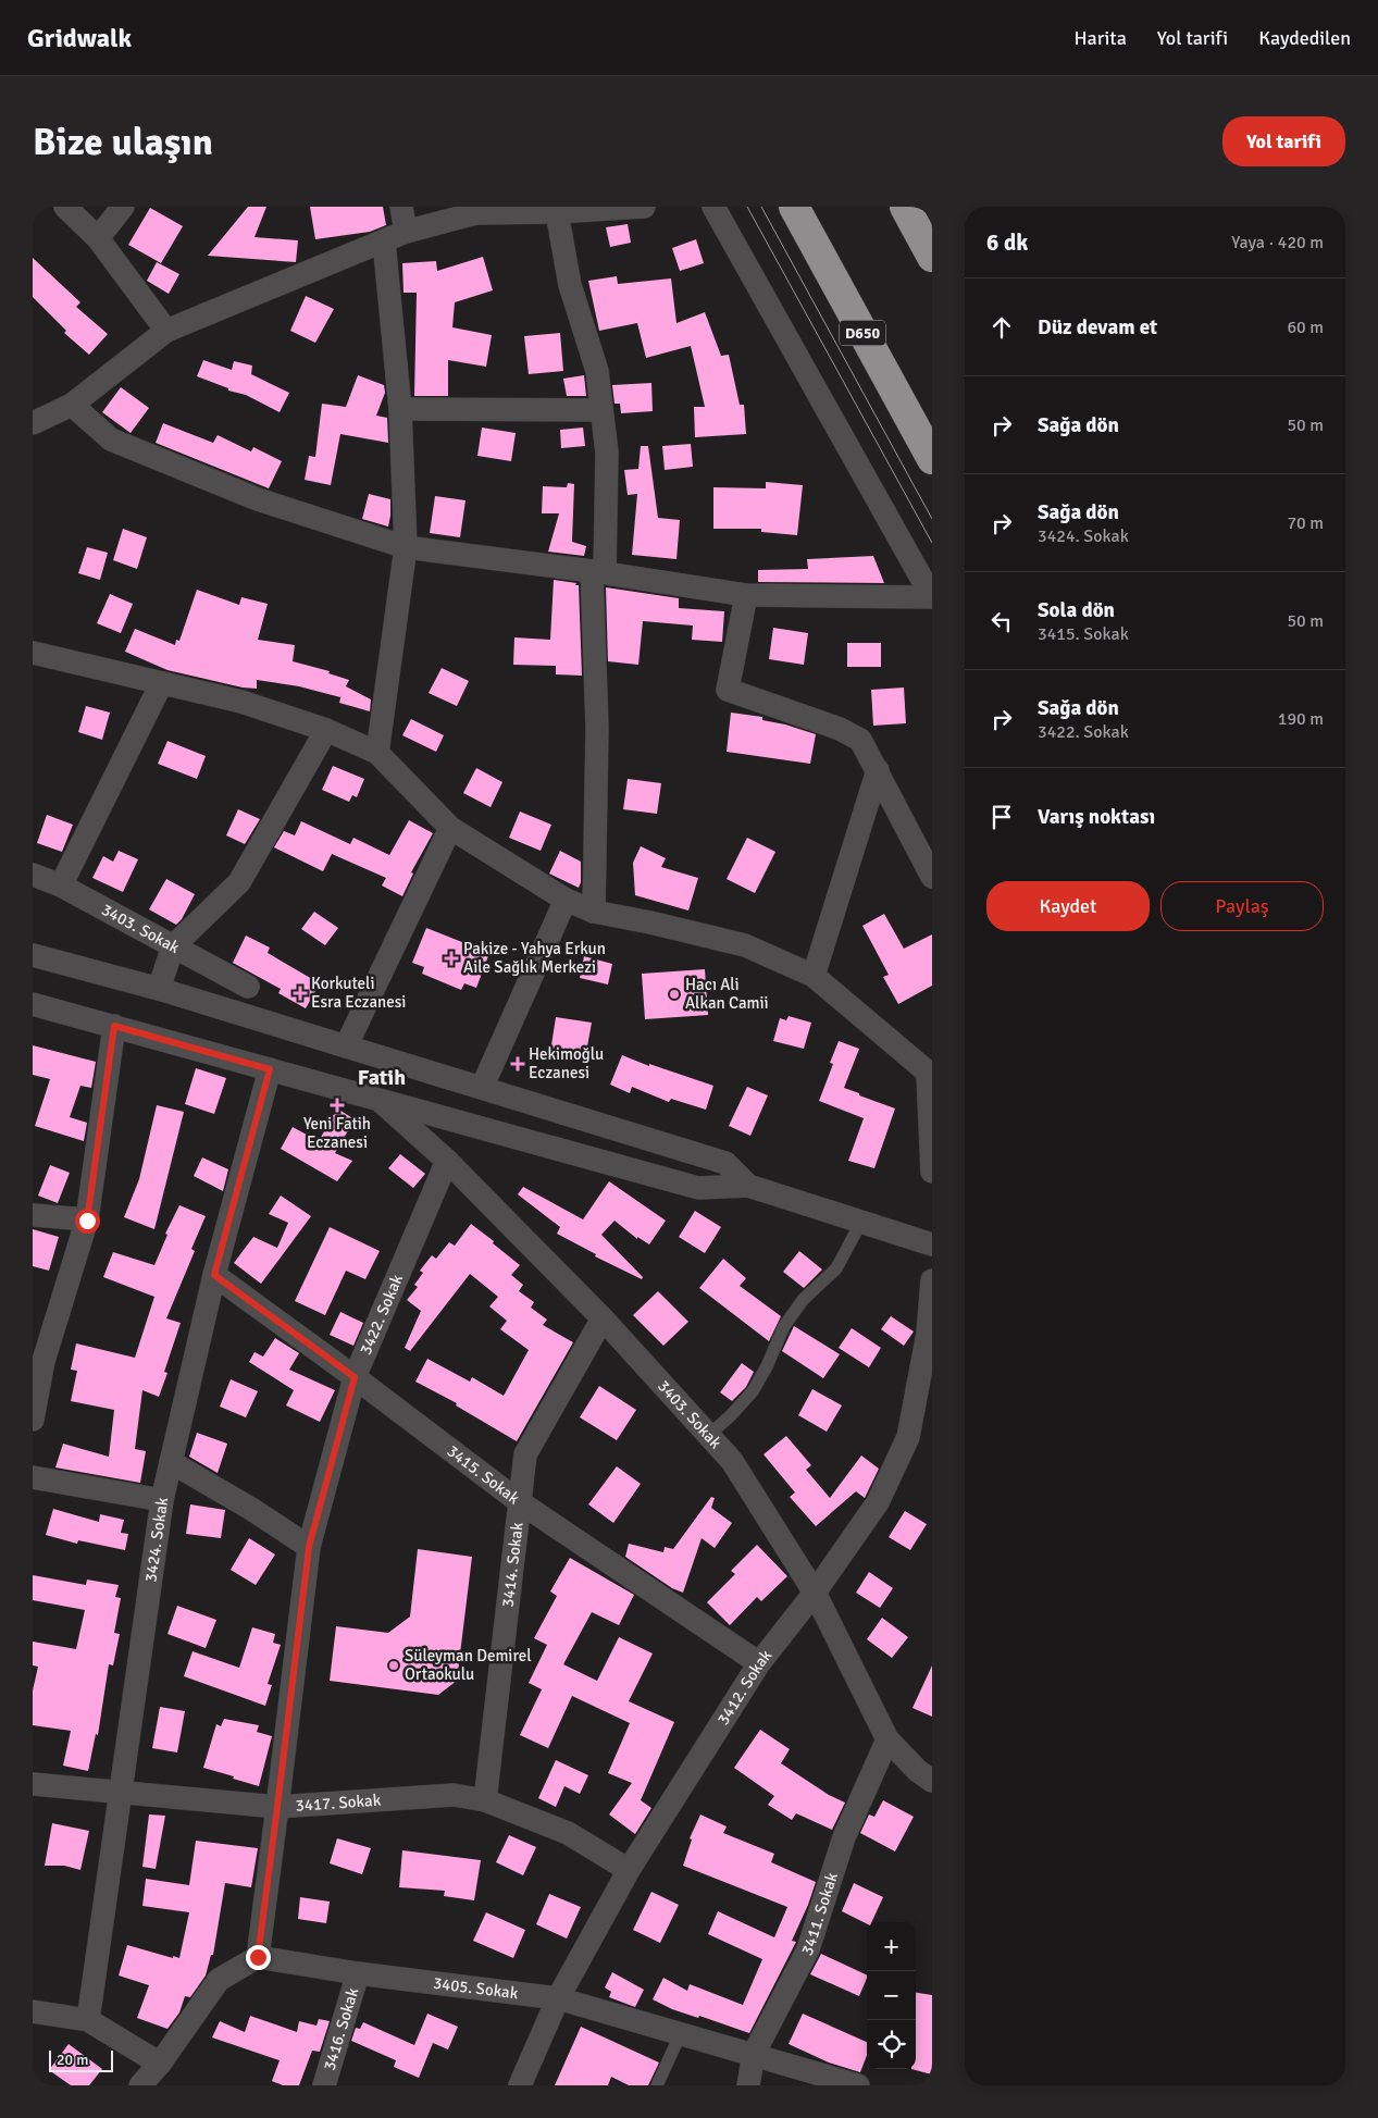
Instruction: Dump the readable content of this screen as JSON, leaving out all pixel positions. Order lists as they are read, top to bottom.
{
  "streets": {
    "highway": ["D650"],
    "street": [
      "3403. Sokak",
      "3422. Sokak",
      "3415. Sokak",
      "3424. Sokak",
      "3414. Sokak",
      "3412. Sokak",
      "3417. Sokak",
      "3411. Sokak",
      "3405. Sokak",
      "3416. Sokak"
    ]
  },
  "crossings": [
    ["3403. Sokak", "3422. Sokak"],
    ["3403. Sokak", "3414. Sokak"],
    ["3403. Sokak", "3412. Sokak"],
    ["3403. Sokak", "3411. Sokak"],
    ["3422. Sokak", "3415. Sokak"],
    ["3422. Sokak", "3417. Sokak"],
    ["3422. Sokak", "3405. Sokak"],
    ["3415. Sokak", "3424. Sokak"],
    ["3415. Sokak", "3414. Sokak"],
    ["3415. Sokak", "3412. Sokak"],
    ["3424. Sokak", "3417. Sokak"],
    ["3414. Sokak", "3417. Sokak"],
    ["3412. Sokak", "3417. Sokak"],
    ["3412. Sokak", "3405. Sokak"],
    ["3411. Sokak", "3405. Sokak"],
    ["3405. Sokak", "3416. Sokak"]
  ],
  "districts": ["Fatih"],
  "places": {
    "health": [
      "Pakize - Yahya Erkun Aile Sağlık Merkezi",
      "Korkuteli Esra Eczanesi",
      "Hekimoğlu Eczanesi",
      "Yeni Fatih Eczanesi"
    ],
    "other": ["Hacı Ali Alkan Camii", "Süleyman Demirel Ortaokulu"]
  },
  "scale_bar": "20 m",
  "page": {
    "header": "Gridwalk",
    "nav": ["Harita", "Yol tarifi", "Kaydedilen"],
    "buttons": [
      "Yol tarifi",
      ["Kaydet", "Paylaş"]
    ],
    "title": "Bize ulaşın",
    "heading": ["6 dk", "Yaya · 420 m"],
    "list": [
      ["Düz devam et", "60 m"],
      ["Sağa dön", "50 m"],
      ["Sağa dön", "3424. Sokak", "70 m"],
      ["Sola dön", "3415. Sokak", "50 m"],
      ["Sağa dön", "3422. Sokak", "190 m"],
      "Varış noktası"
    ],
    "map_buttons": ["+", "−"],
    "scale": "20 m"
  }
}
